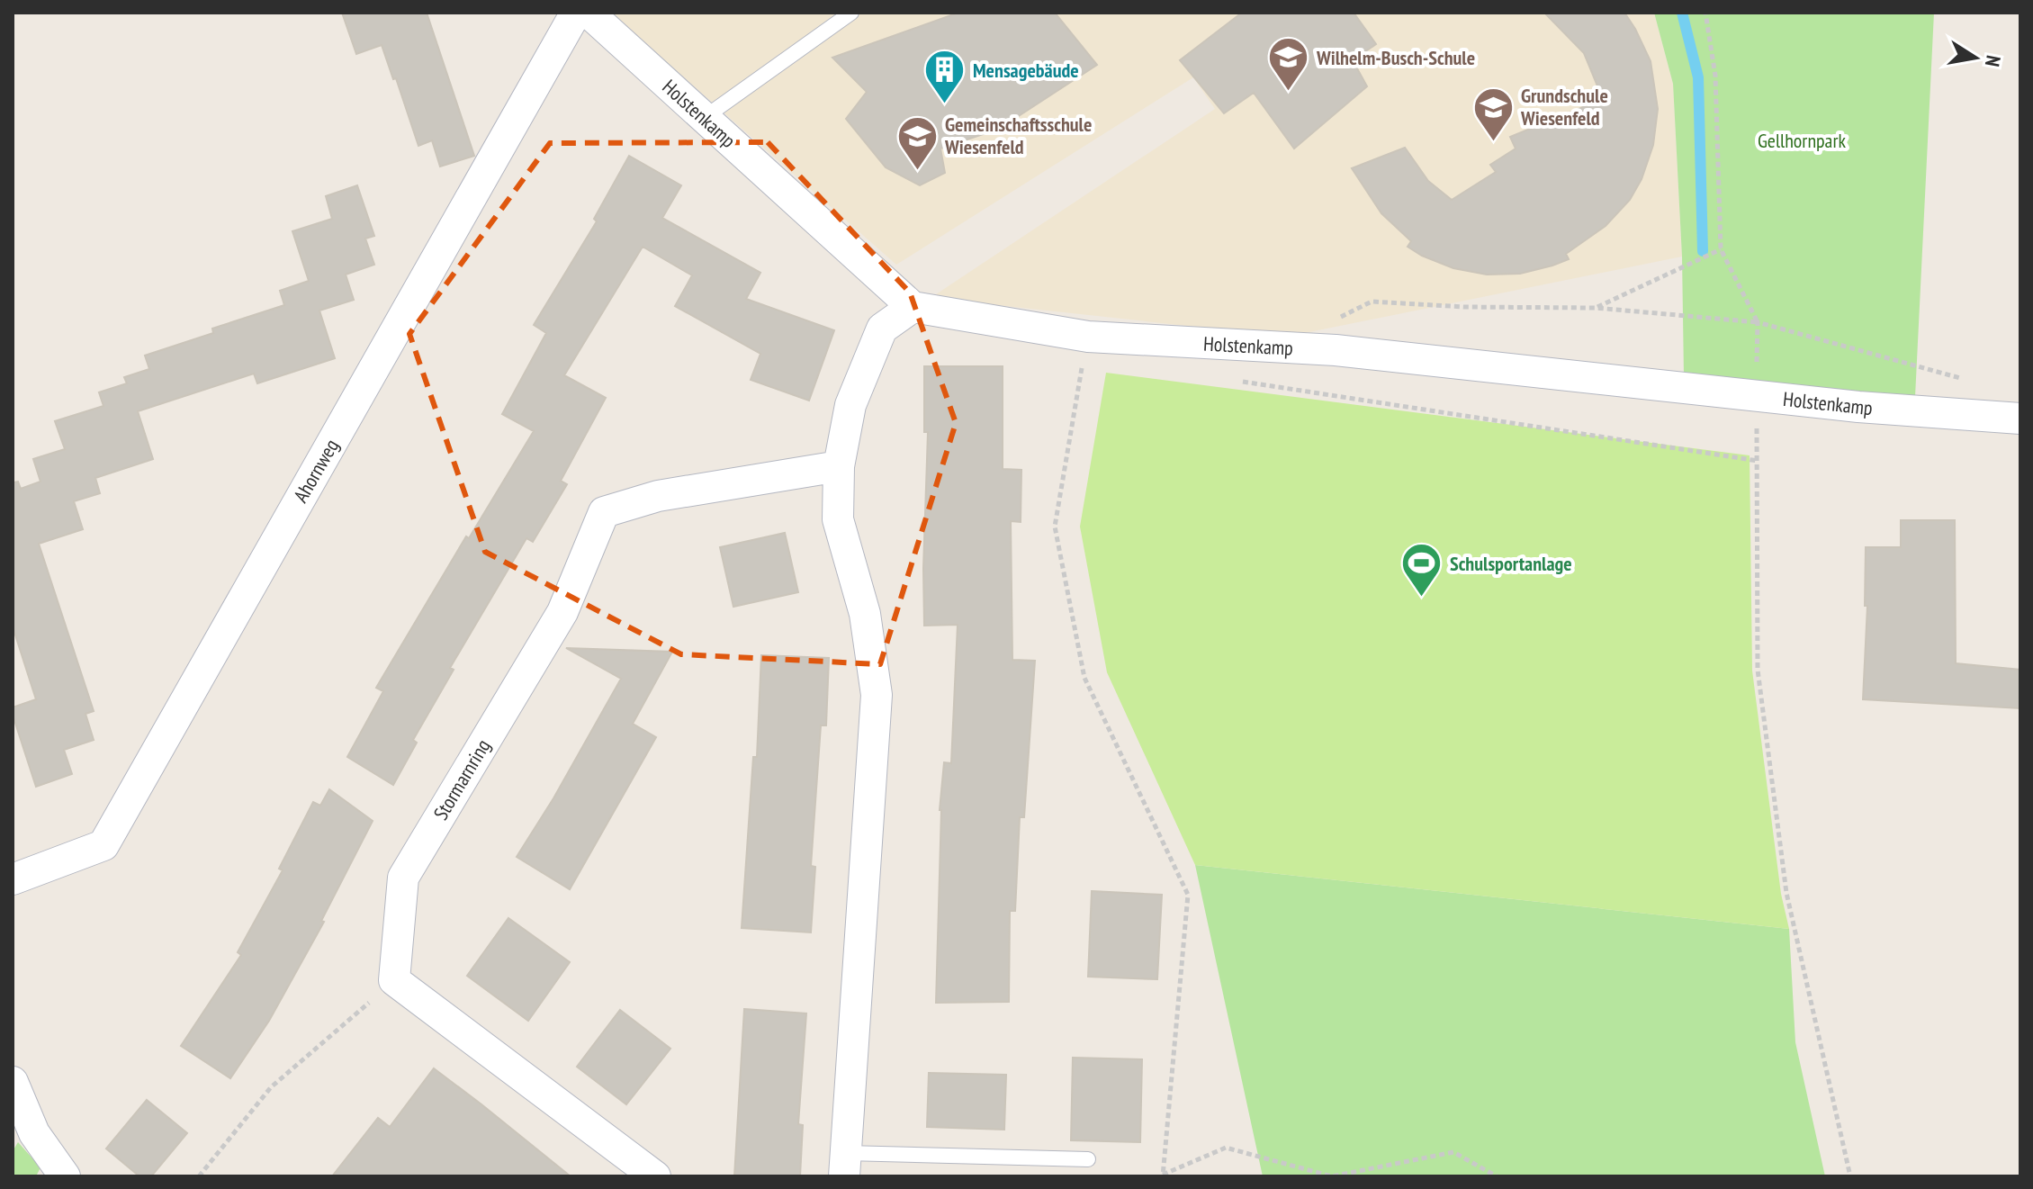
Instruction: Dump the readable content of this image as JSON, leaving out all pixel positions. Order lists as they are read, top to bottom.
{
  "streets": {
    "street": ["Holstenkamp", "Ahornweg", "Stormarnring"]
  },
  "parks": ["Gellhornpark"],
  "places": {
    "school or university": ["Wilhelm-Busch-Schule", "Grundschule Wiesenfeld", "Gemeinschaftsschule Wiesenfeld"],
    "building": ["Mensagebäude"],
    "sports": ["Schulsportanlage"]
  },
  "north": "right"
}
